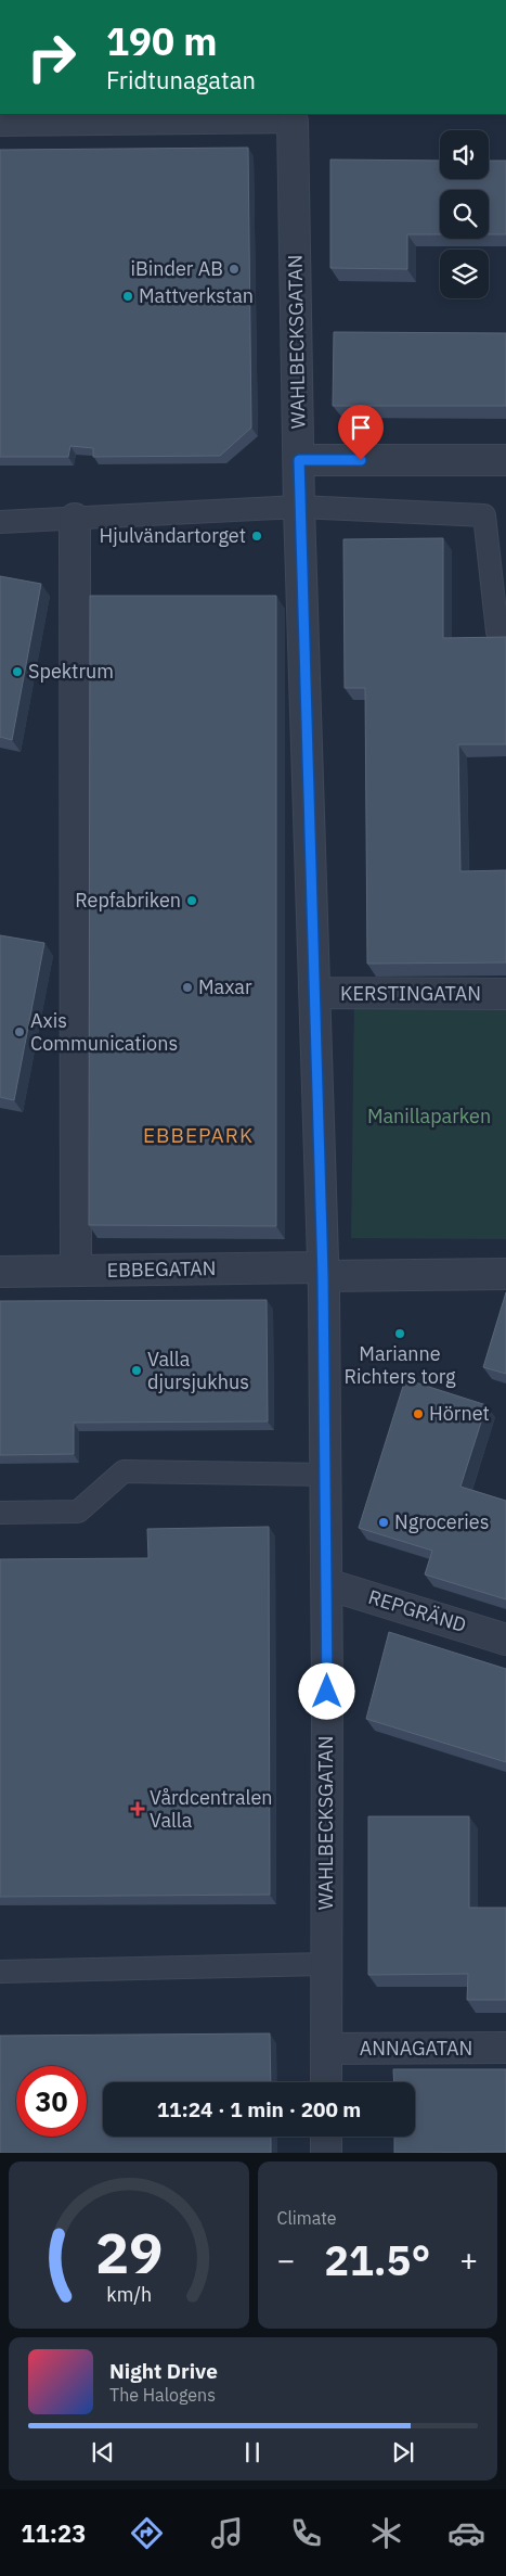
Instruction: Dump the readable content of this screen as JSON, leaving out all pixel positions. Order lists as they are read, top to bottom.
{
  "streets": {
    "street": [
      "WAHLBECKSGATAN",
      "KERSTINGATAN",
      "EBBEGATAN",
      "REPGRÄND",
      "ANNAGATAN"
    ]
  },
  "crossings": [
    ["WAHLBECKSGATAN", "KERSTINGATAN"],
    ["WAHLBECKSGATAN", "EBBEGATAN"],
    ["WAHLBECKSGATAN", "REPGRÄND"],
    ["WAHLBECKSGATAN", "ANNAGATAN"]
  ],
  "districts": ["EBBEPARK"],
  "parks": ["Manillaparken"],
  "places": {
    "other": [
      "iBinder AB",
      "Mattverkstan",
      "Hjulvändartorget",
      "Spektrum",
      "Repfabriken",
      "Maxar",
      "Axis Communications",
      "Marianne Richters torg",
      "Valla djursjukhus",
      "Hörnet",
      "Ngroceries"
    ],
    "health": ["Vårdcentralen Valla"]
  },
  "page": {
    "turn": ["190 m", "Fridtunagatan"],
    "limit": "30",
    "trip": "11:24 · 1 min · 200 m",
    "tile": "Climate",
    "heat": ["−", "21.5°", "+"],
    "song": ["Night Drive", "The Halogens"],
    "tabs": "11:23",
    "gauge": ["29", "km/h"]
  }
}
